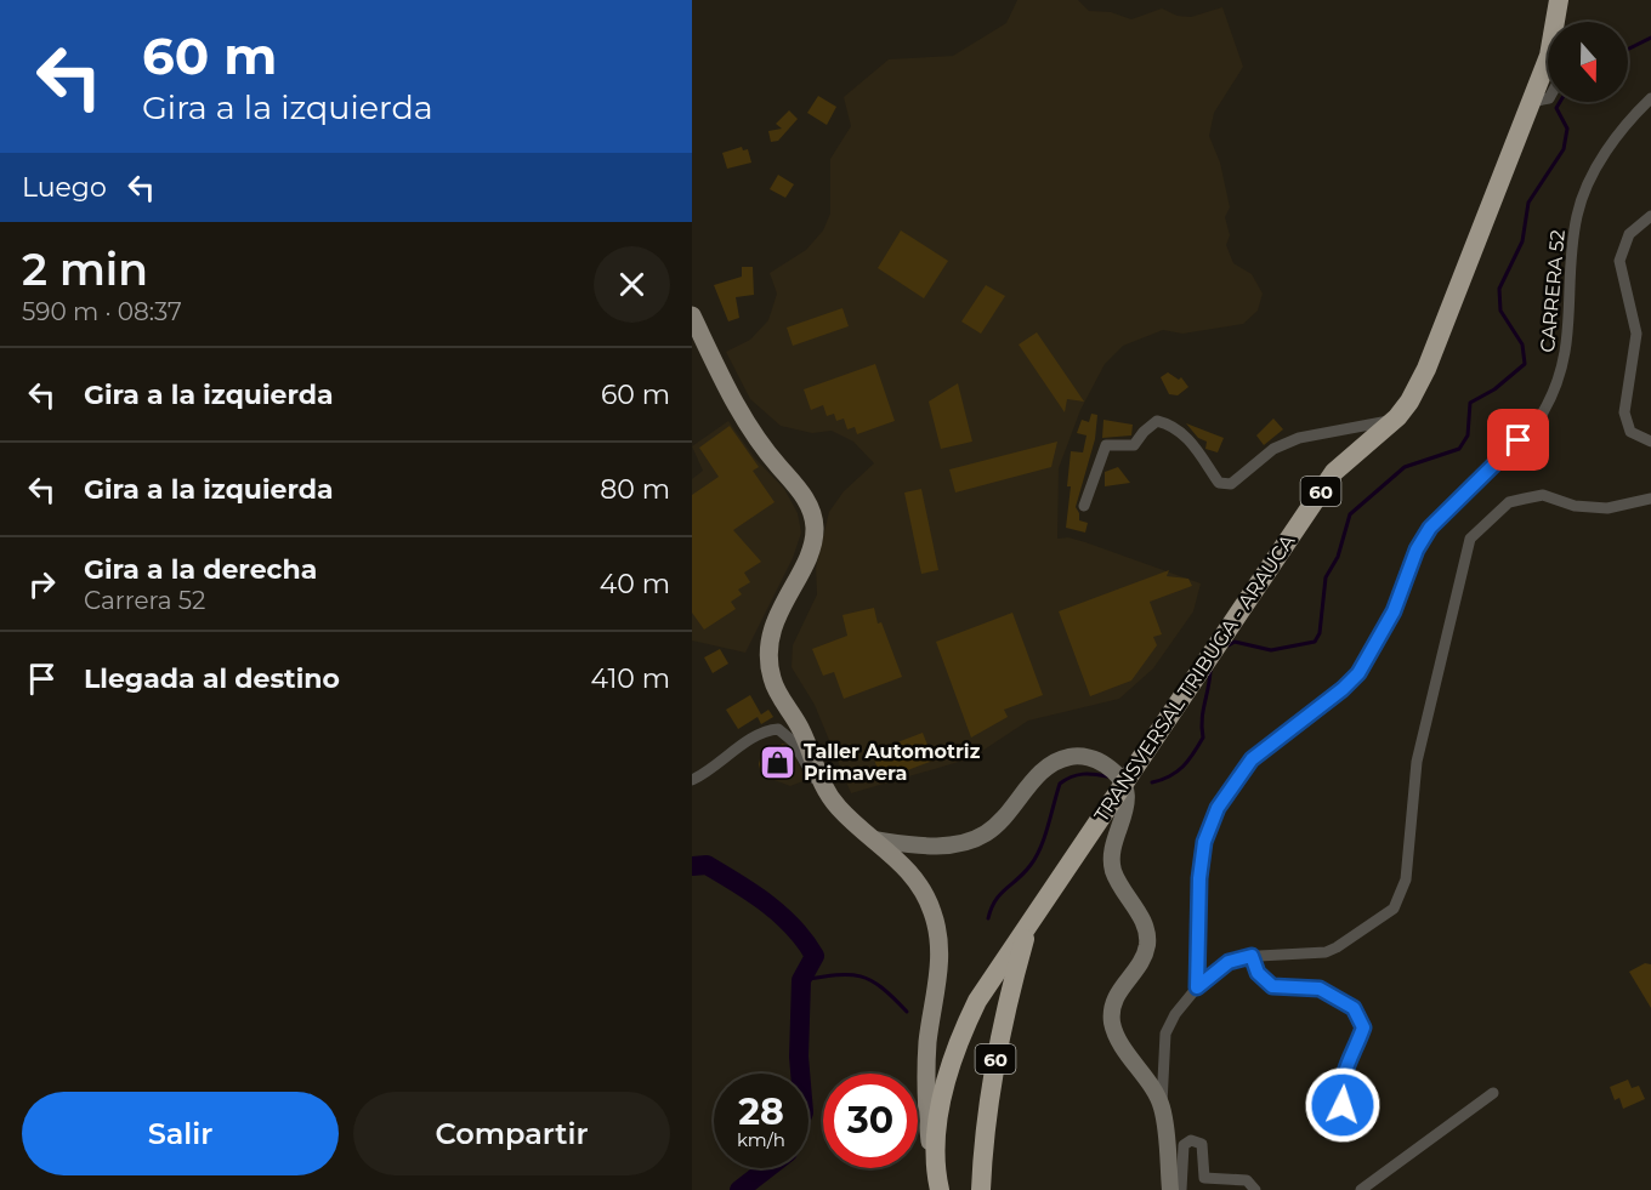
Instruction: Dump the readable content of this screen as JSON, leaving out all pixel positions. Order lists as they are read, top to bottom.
{
  "streets": {
    "highway": ["60", "TRANSVERSAL TRIBUGA - ARAUCA"],
    "street": ["CARRERA 52"]
  },
  "places": {
    "shop": ["Taller Automotriz Primavera"]
  },
  "north": "bottom",
  "page": {
    "turn": ["60 m", "Gira a la izquierda"],
    "then": "Luego",
    "heading": ["2 min", "590 m · 08:37"],
    "list": [
      {
        "name": "Gira a la izquierda",
        "value": "60 m"
      },
      {
        "name": "Gira a la izquierda",
        "value": "80 m"
      },
      {
        "name": "Gira a la derecha",
        "note": "Carrera 52",
        "value": "40 m"
      },
      {
        "name": "Llegada al destino",
        "value": "410 m"
      }
    ],
    "speed": "28 km/h",
    "limit": "30",
    "buttons": ["Salir", "Compartir"]
  }
}
